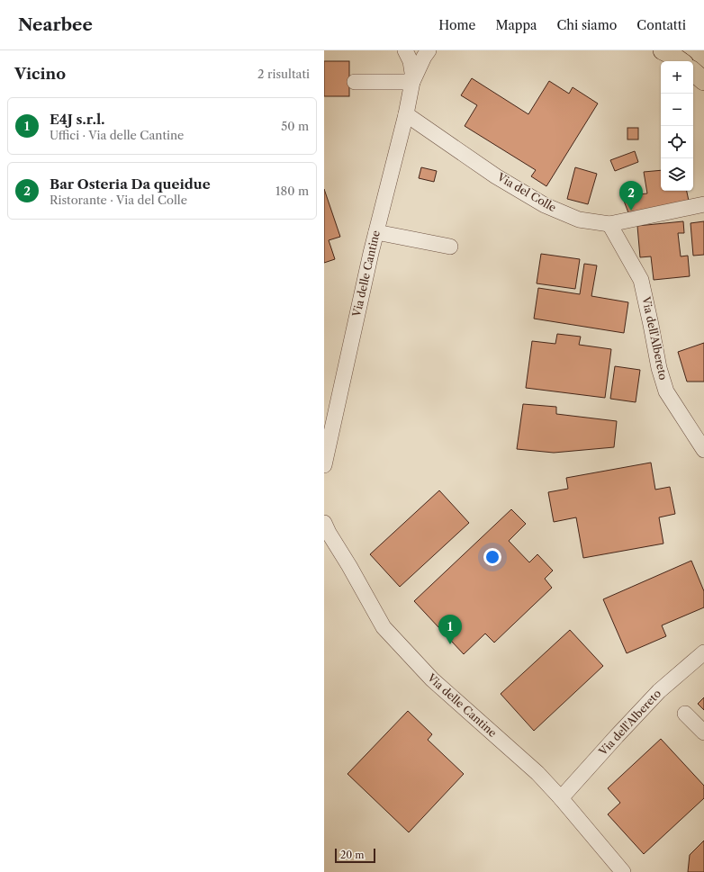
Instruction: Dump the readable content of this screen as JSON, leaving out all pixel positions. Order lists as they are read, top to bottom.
{
  "streets": {
    "street": ["Via del Colle", "Via delle Cantine", "Via dell'Albereto"]
  },
  "crossings": [
    ["Via del Colle", "Via delle Cantine"],
    ["Via del Colle", "Via dell'Albereto"],
    ["Via delle Cantine", "Via dell'Albereto"]
  ],
  "scale_bar": "20 m",
  "page": {
    "header": "Nearbee",
    "nav": [
      "Home",
      "Mappa",
      "Chi siamo",
      "Contatti"
    ],
    "heading": ["Vicino", "2 risultati"],
    "map_buttons": ["+", "−"],
    "list": [
      {
        "mark": "1",
        "name": "E4J s.r.l.",
        "note": "Uffici · Via delle Cantine",
        "value": "50 m"
      },
      {
        "mark": "2",
        "name": "Bar Osteria Da queidue",
        "note": "Ristorante · Via del Colle",
        "value": "180 m"
      }
    ],
    "pins": ["2", "1"],
    "scale": "20 m"
  }
}
